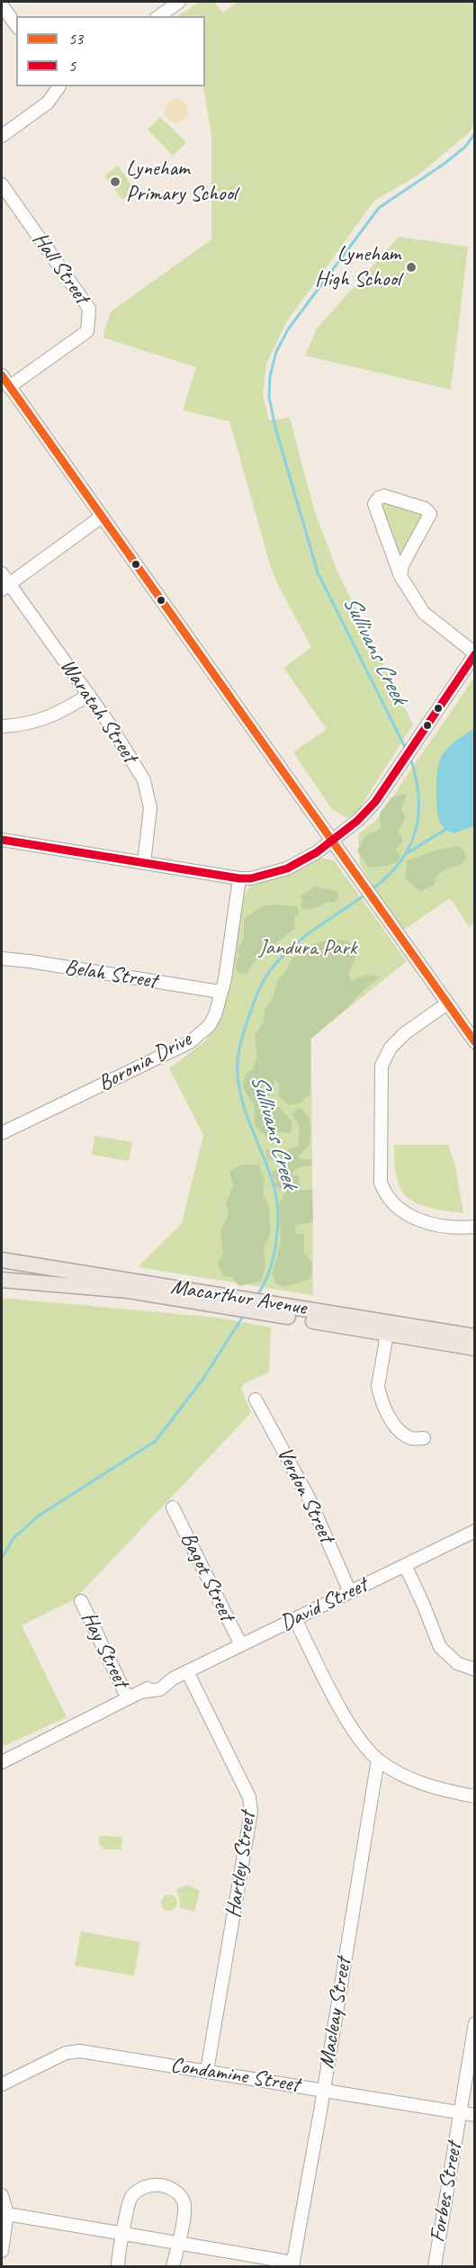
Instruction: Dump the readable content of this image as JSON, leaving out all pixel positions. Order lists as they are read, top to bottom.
{
  "streets": {
    "main road": ["Macarthur Avenue"],
    "street": [
      "Hall Street",
      "Waratah Street",
      "Belah Street",
      "Boronia Drive",
      "Verdon Street",
      "Bagot Street",
      "David Street",
      "Hay Street",
      "Hartley Street",
      "Macleay Street",
      "Condamine Street",
      "Forbes Street"
    ]
  },
  "crossings": [
    ["Belah Street", "Boronia Drive"],
    ["Verdon Street", "David Street"],
    ["Bagot Street", "David Street"],
    ["David Street", "Hay Street"],
    ["David Street", "Hartley Street"],
    ["Hartley Street", "Condamine Street"],
    ["Macleay Street", "Condamine Street"],
    ["Condamine Street", "Forbes Street"]
  ],
  "water": ["Sullivans Creek"],
  "parks": ["Jandura Park"],
  "places": ["Lyneham Primary School", "Lyneham High School"],
  "lines": ["transit line 53", "transit line 5"],
  "legend": ["53", "5"]
}
